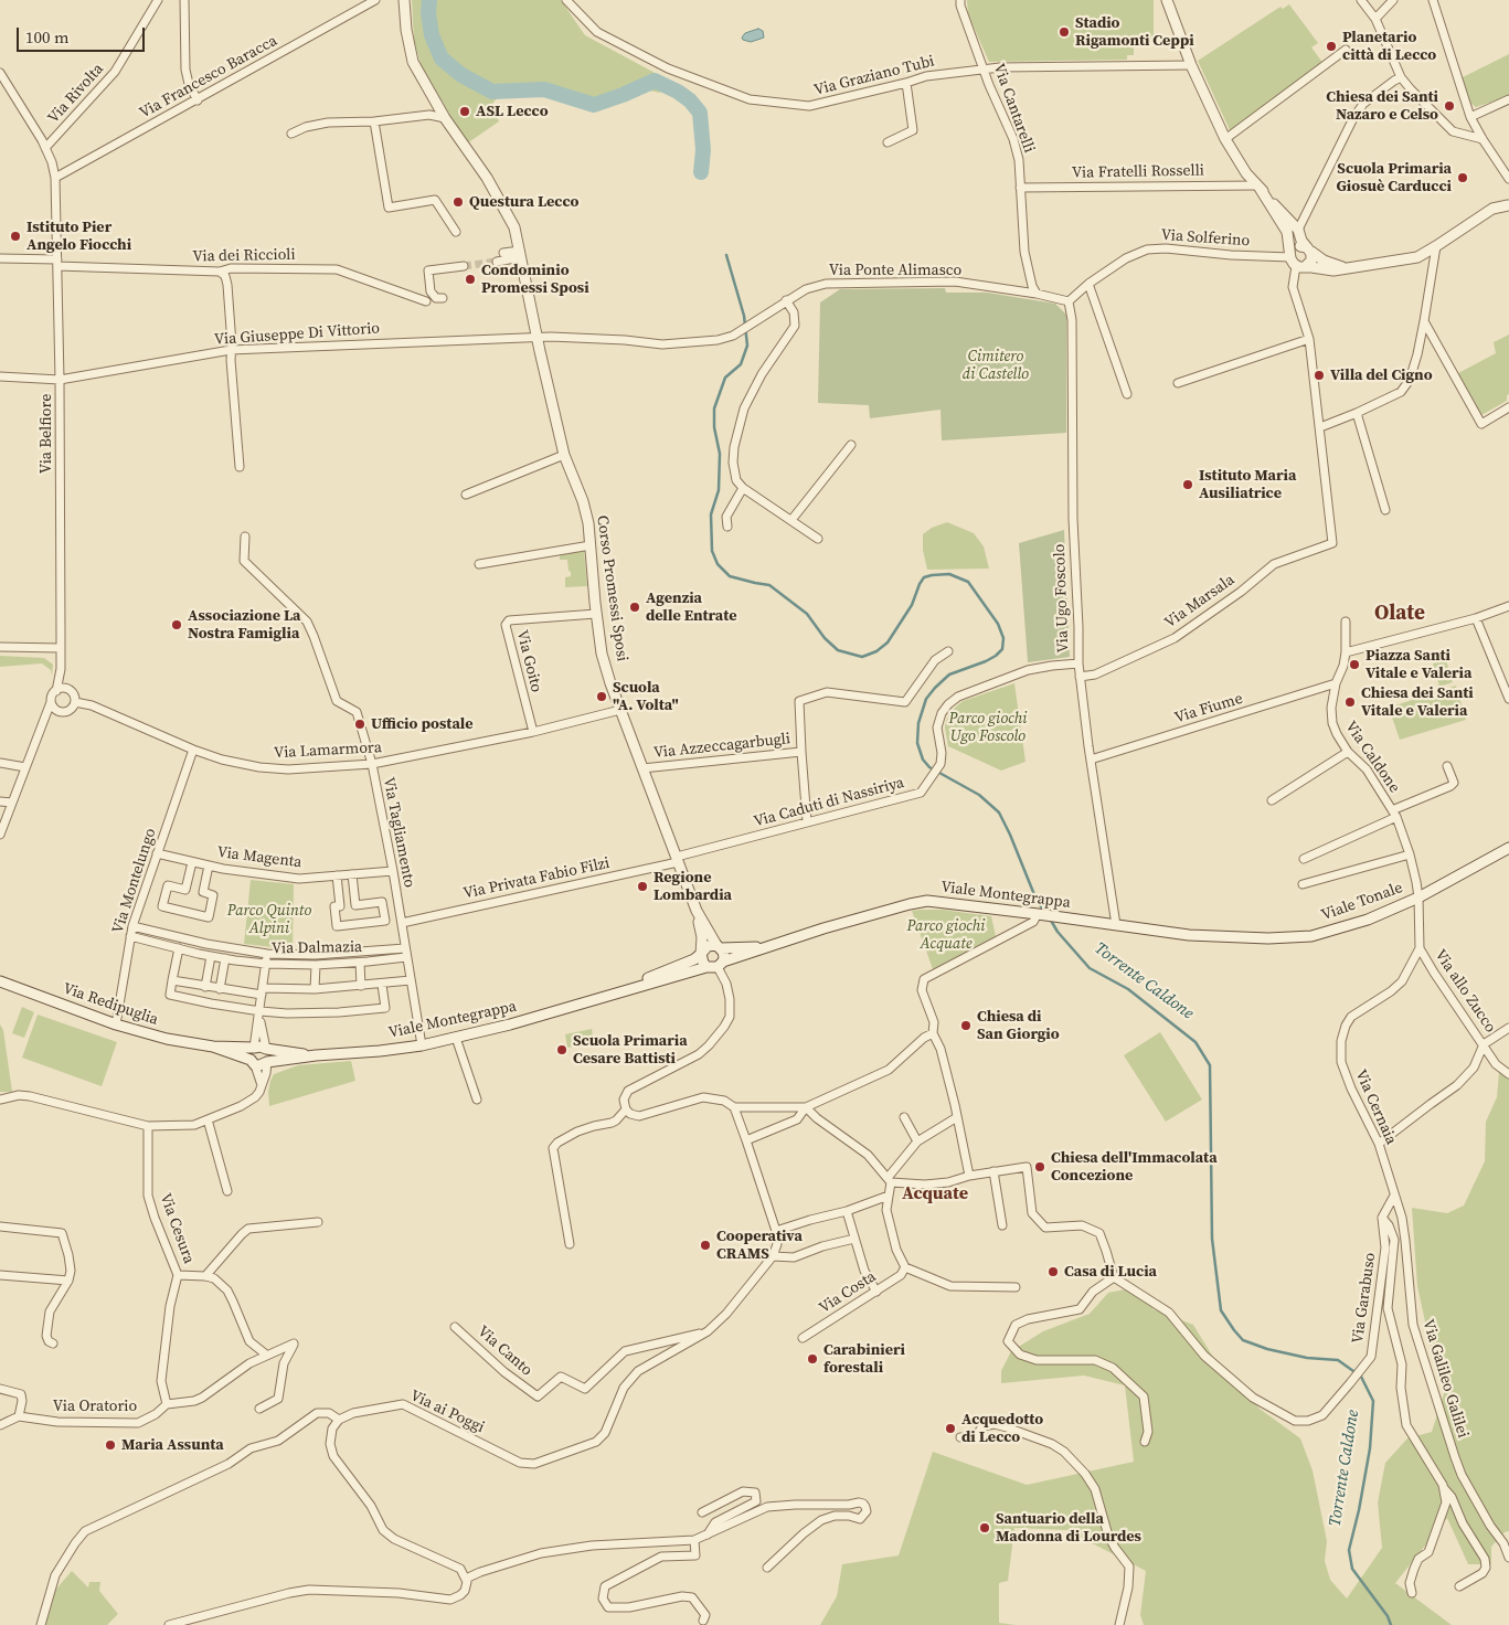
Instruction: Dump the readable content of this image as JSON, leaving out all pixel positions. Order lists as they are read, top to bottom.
{
  "streets": {
    "main road": [
      "Corso Promessi Sposi",
      "Viale Montegrappa",
      "Viale Tonale",
      "Via Redipuglia"
    ],
    "street": [
      "Via Graziano Tubi",
      "Via Francesco Baracca",
      "Via Rivolta",
      "Via Cantarelli",
      "Via Fratelli Rosselli",
      "Via Solferino",
      "Via dei Riccioli",
      "Via Ponte Alimasco",
      "Via Giuseppe Di Vittorio",
      "Via Belfiore",
      "Via Ugo Foscolo",
      "Via Marsala",
      "Via Goito",
      "Via Fiume",
      "Via Azzeccagarbugli",
      "Via Lamarmora",
      "Via Caldone",
      "Via Caduti di Nassiriya",
      "Via Tagliamento",
      "Via Magenta",
      "Via Privata Fabio Filzi",
      "Via Montelungo",
      "Via Dalmazia",
      "Via allo Zucco",
      "Via Cernaia",
      "Via Cesura",
      "Via Costa",
      "Via Garabuso",
      "Via Canto",
      "Via Galileo Galilei",
      "Via Oratorio",
      "Via ai Poggi"
    ]
  },
  "crossings": [
    ["Via Graziano Tubi", "Via Cantarelli"],
    ["Via Francesco Baracca", "Via Belfiore"],
    ["Via Rivolta", "Via Belfiore"],
    ["Via Cantarelli", "Via Fratelli Rosselli"],
    ["Via Cantarelli", "Via Ponte Alimasco"],
    ["Via Solferino", "Via Ugo Foscolo"],
    ["Via dei Riccioli", "Via Belfiore"],
    ["Via Ponte Alimasco", "Via Giuseppe Di Vittorio"],
    ["Via Ponte Alimasco", "Corso Promessi Sposi"],
    ["Via Giuseppe Di Vittorio", "Via Belfiore"],
    ["Via Giuseppe Di Vittorio", "Corso Promessi Sposi"],
    ["Via Belfiore", "Via Lamarmora"],
    ["Corso Promessi Sposi", "Via Goito"],
    ["Corso Promessi Sposi", "Via Azzeccagarbugli"],
    ["Corso Promessi Sposi", "Via Lamarmora"],
    ["Corso Promessi Sposi", "Via Caduti di Nassiriya"],
    ["Corso Promessi Sposi", "Via Privata Fabio Filzi"],
    ["Corso Promessi Sposi", "Viale Montegrappa"],
    ["Via Ugo Foscolo", "Via Marsala"],
    ["Via Ugo Foscolo", "Via Fiume"],
    ["Via Ugo Foscolo", "Via Caduti di Nassiriya"],
    ["Via Ugo Foscolo", "Viale Montegrappa"],
    ["Via Ugo Foscolo", "Viale Tonale"],
    ["Via Goito", "Via Lamarmora"],
    ["Via Fiume", "Via Caldone"],
    ["Via Azzeccagarbugli", "Via Caduti di Nassiriya"],
    ["Via Lamarmora", "Via Tagliamento"],
    ["Via Lamarmora", "Via Montelungo"],
    ["Via Caldone", "Viale Tonale"],
    ["Via Caduti di Nassiriya", "Via Privata Fabio Filzi"],
    ["Via Tagliamento", "Via Magenta"],
    ["Via Tagliamento", "Via Privata Fabio Filzi"],
    ["Via Tagliamento", "Viale Montegrappa"],
    ["Via Tagliamento", "Via Dalmazia"],
    ["Via Magenta", "Via Montelungo"],
    ["Via Montelungo", "Via Dalmazia"],
    ["Via Montelungo", "Via Redipuglia"],
    ["Viale Montegrappa", "Viale Tonale"],
    ["Viale Montegrappa", "Via Redipuglia"],
    ["Via allo Zucco", "Via Cernaia"],
    ["Via Cernaia", "Via Galileo Galilei"],
    ["Via Cesura", "Via Oratorio"],
    ["Via Canto", "Via ai Poggi"]
  ],
  "districts": ["Olate", "Acquate"],
  "water": ["Torrente Caldone"],
  "parks": [
    "Cimitero di Castello",
    "Parco giochi Ugo Foscolo",
    "Parco Quinto Alpini",
    "Parco giochi Acquate"
  ],
  "places": [
    "Stadio Rigamonti Ceppi",
    "Planetario città di Lecco",
    "Chiesa dei Santi Nazaro e Celso",
    "ASL Lecco",
    "Scuola Primaria Giosuè Carducci",
    "Questura Lecco",
    "Istituto Pier Angelo Fiocchi",
    "Condominio Promessi Sposi",
    "Villa del Cigno",
    "Istituto Maria Ausiliatrice",
    "Agenzia delle Entrate",
    "Associazione La Nostra Famiglia",
    "Piazza Santi Vitale e Valeria",
    "Scuola \"A. Volta\"",
    "Chiesa dei Santi Vitale e Valeria",
    "Ufficio postale",
    "Regione Lombardia",
    "Chiesa di San Giorgio",
    "Scuola Primaria Cesare Battisti",
    "Chiesa dell'Immacolata Concezione",
    "Cooperativa CRAMS",
    "Casa di Lucia",
    "Carabinieri forestali",
    "Acquedotto di Lecco",
    "Maria Assunta",
    "Santuario della Madonna di Lourdes"
  ],
  "scale_bar": "100 m"
}
